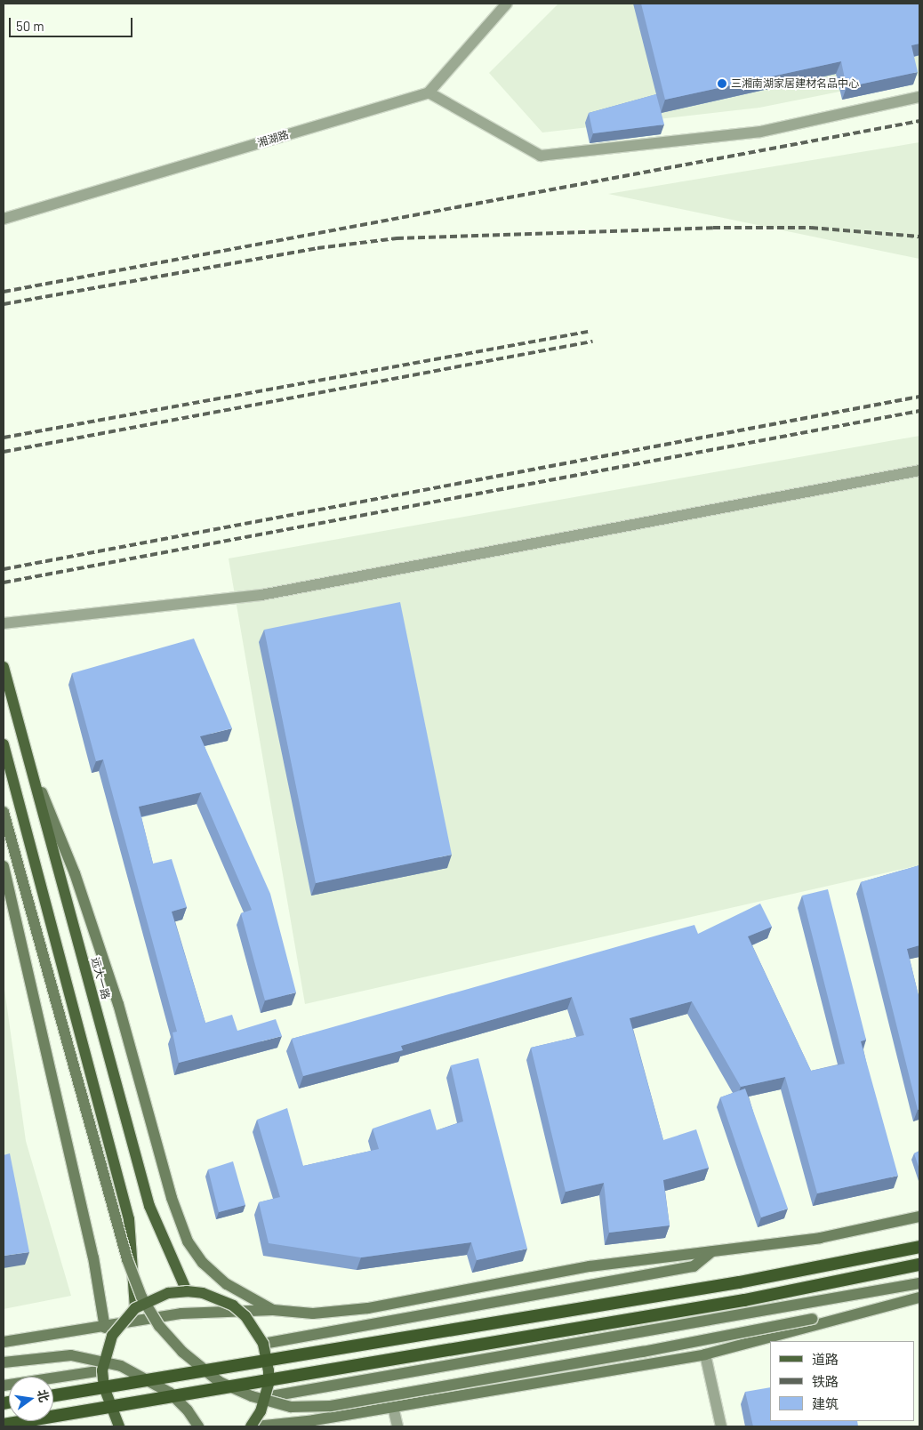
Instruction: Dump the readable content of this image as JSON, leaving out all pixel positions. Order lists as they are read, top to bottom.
{
  "streets": {
    "main road": ["远大一路"],
    "street": ["湘湖路"]
  },
  "places": ["三湘南湖家居建材名品中心"],
  "legend": ["道路", "铁路", "建筑"],
  "scale_bar": "50 m",
  "north": "right"
}
